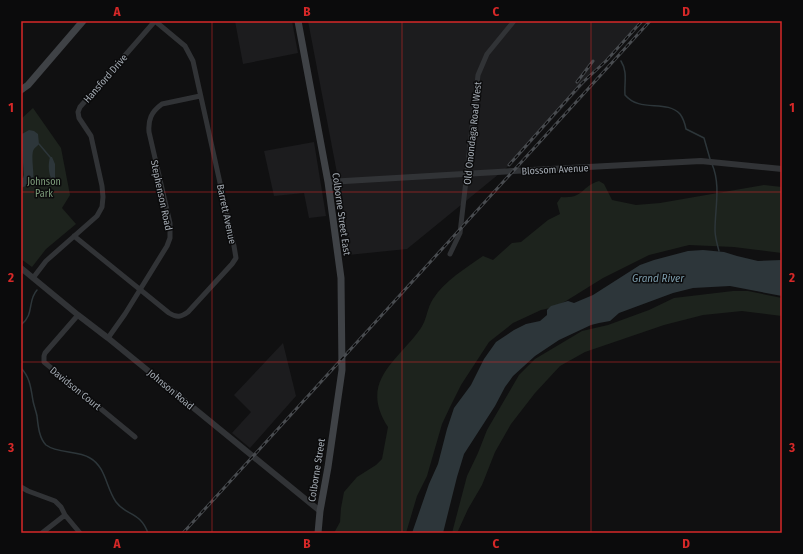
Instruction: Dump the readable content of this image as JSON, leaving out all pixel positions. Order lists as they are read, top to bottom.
{
  "streets": {
    "main road": ["Colborne Street East", "Colborne Street"],
    "street": [
      "Hansford Drive",
      "Old Onondaga Road West",
      "Blossom Avenue",
      "Stephenson Road",
      "Barrett Avenue",
      "Davidson Court",
      "Johnson Road"
    ]
  },
  "crossings": [
    ["Hansford Drive", "Barrett Avenue"],
    ["Hansford Drive", "Johnson Road"],
    ["Old Onondaga Road West", "Blossom Avenue"],
    ["Blossom Avenue", "Colborne Street East"],
    ["Stephenson Road", "Barrett Avenue"],
    ["Stephenson Road", "Johnson Road"],
    ["Colborne Street East", "Colborne Street"],
    ["Davidson Court", "Johnson Road"],
    ["Johnson Road", "Colborne Street"]
  ],
  "water": ["Grand River"],
  "parks": ["Johnson Park"],
  "grid": {
    "columns": [
      "A",
      "B",
      "C",
      "D"
    ],
    "rows": ["1", "2", "3"]
  }
}
